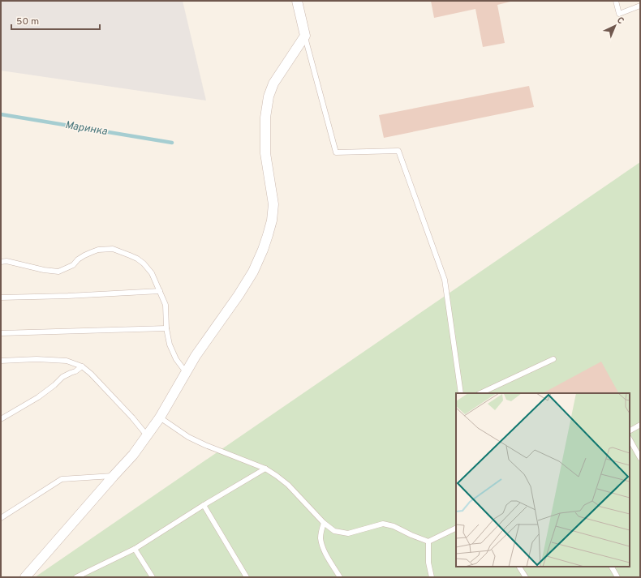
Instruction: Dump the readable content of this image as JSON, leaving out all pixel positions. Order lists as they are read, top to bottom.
{
  "water": ["Маринка"],
  "scale_bar": "50 m",
  "north": "top right"
}
